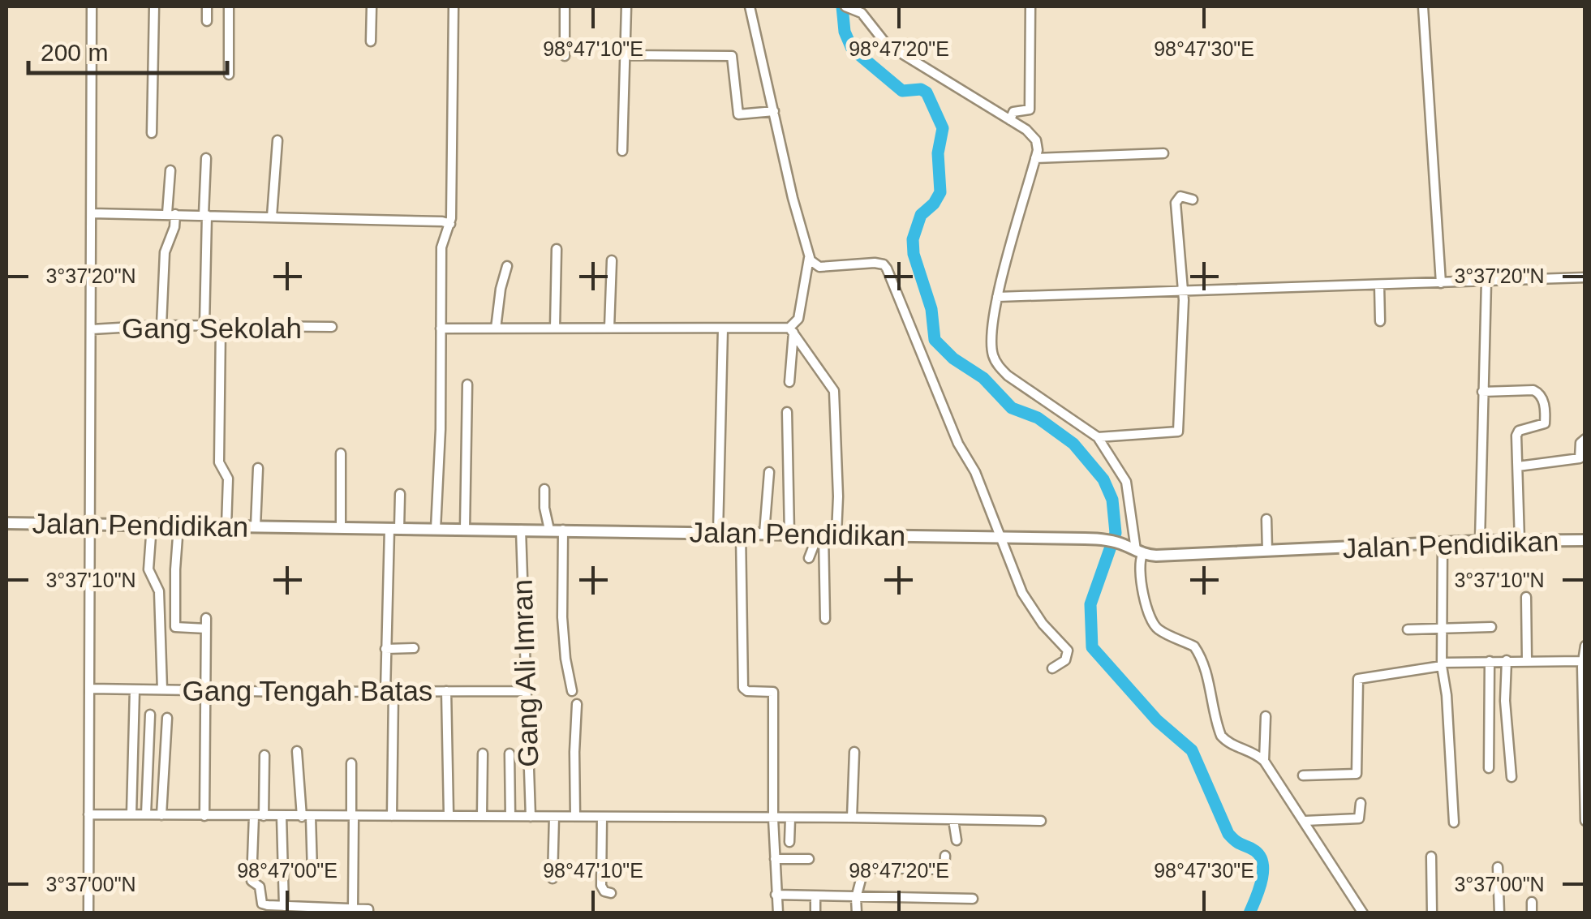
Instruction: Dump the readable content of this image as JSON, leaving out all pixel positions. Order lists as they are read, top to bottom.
{
  "streets": {
    "main road": ["Jalan Pendidikan"],
    "street": ["Gang Sekolah", "Gang Ali Imran", "Gang Tengah Batas"]
  },
  "crossings": [
    ["Jalan Pendidikan", "Gang Ali Imran"],
    ["Gang Ali Imran", "Gang Tengah Batas"]
  ],
  "scale_bar": "200 m",
  "coordinates": [
    "98°47'10\"E",
    "98°47'20\"E",
    "98°47'30\"E",
    "3°37'20\"N",
    "3°37'10\"N",
    "98°47'00\"E",
    "3°37'00\"N"
  ]
}
